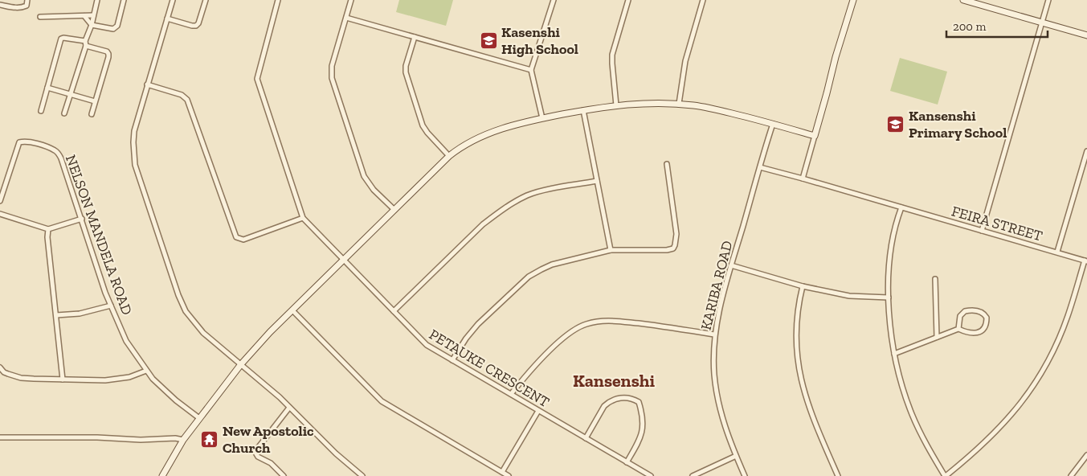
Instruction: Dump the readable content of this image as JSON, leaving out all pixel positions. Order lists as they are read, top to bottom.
{
  "streets": {
    "street": [
      "FEIRA STREET",
      "NELSON MANDELA ROAD",
      "KARIBA ROAD",
      "PETAUKE CRESCENT"
    ]
  },
  "crossings": [
    ["FEIRA STREET", "KARIBA ROAD"]
  ],
  "districts": ["Kansenshi"],
  "places": {
    "school or university": ["Kasenshi High School", "Kansenshi Primary School"],
    "temple": ["New Apostolic Church"]
  },
  "scale_bar": "200 m"
}
